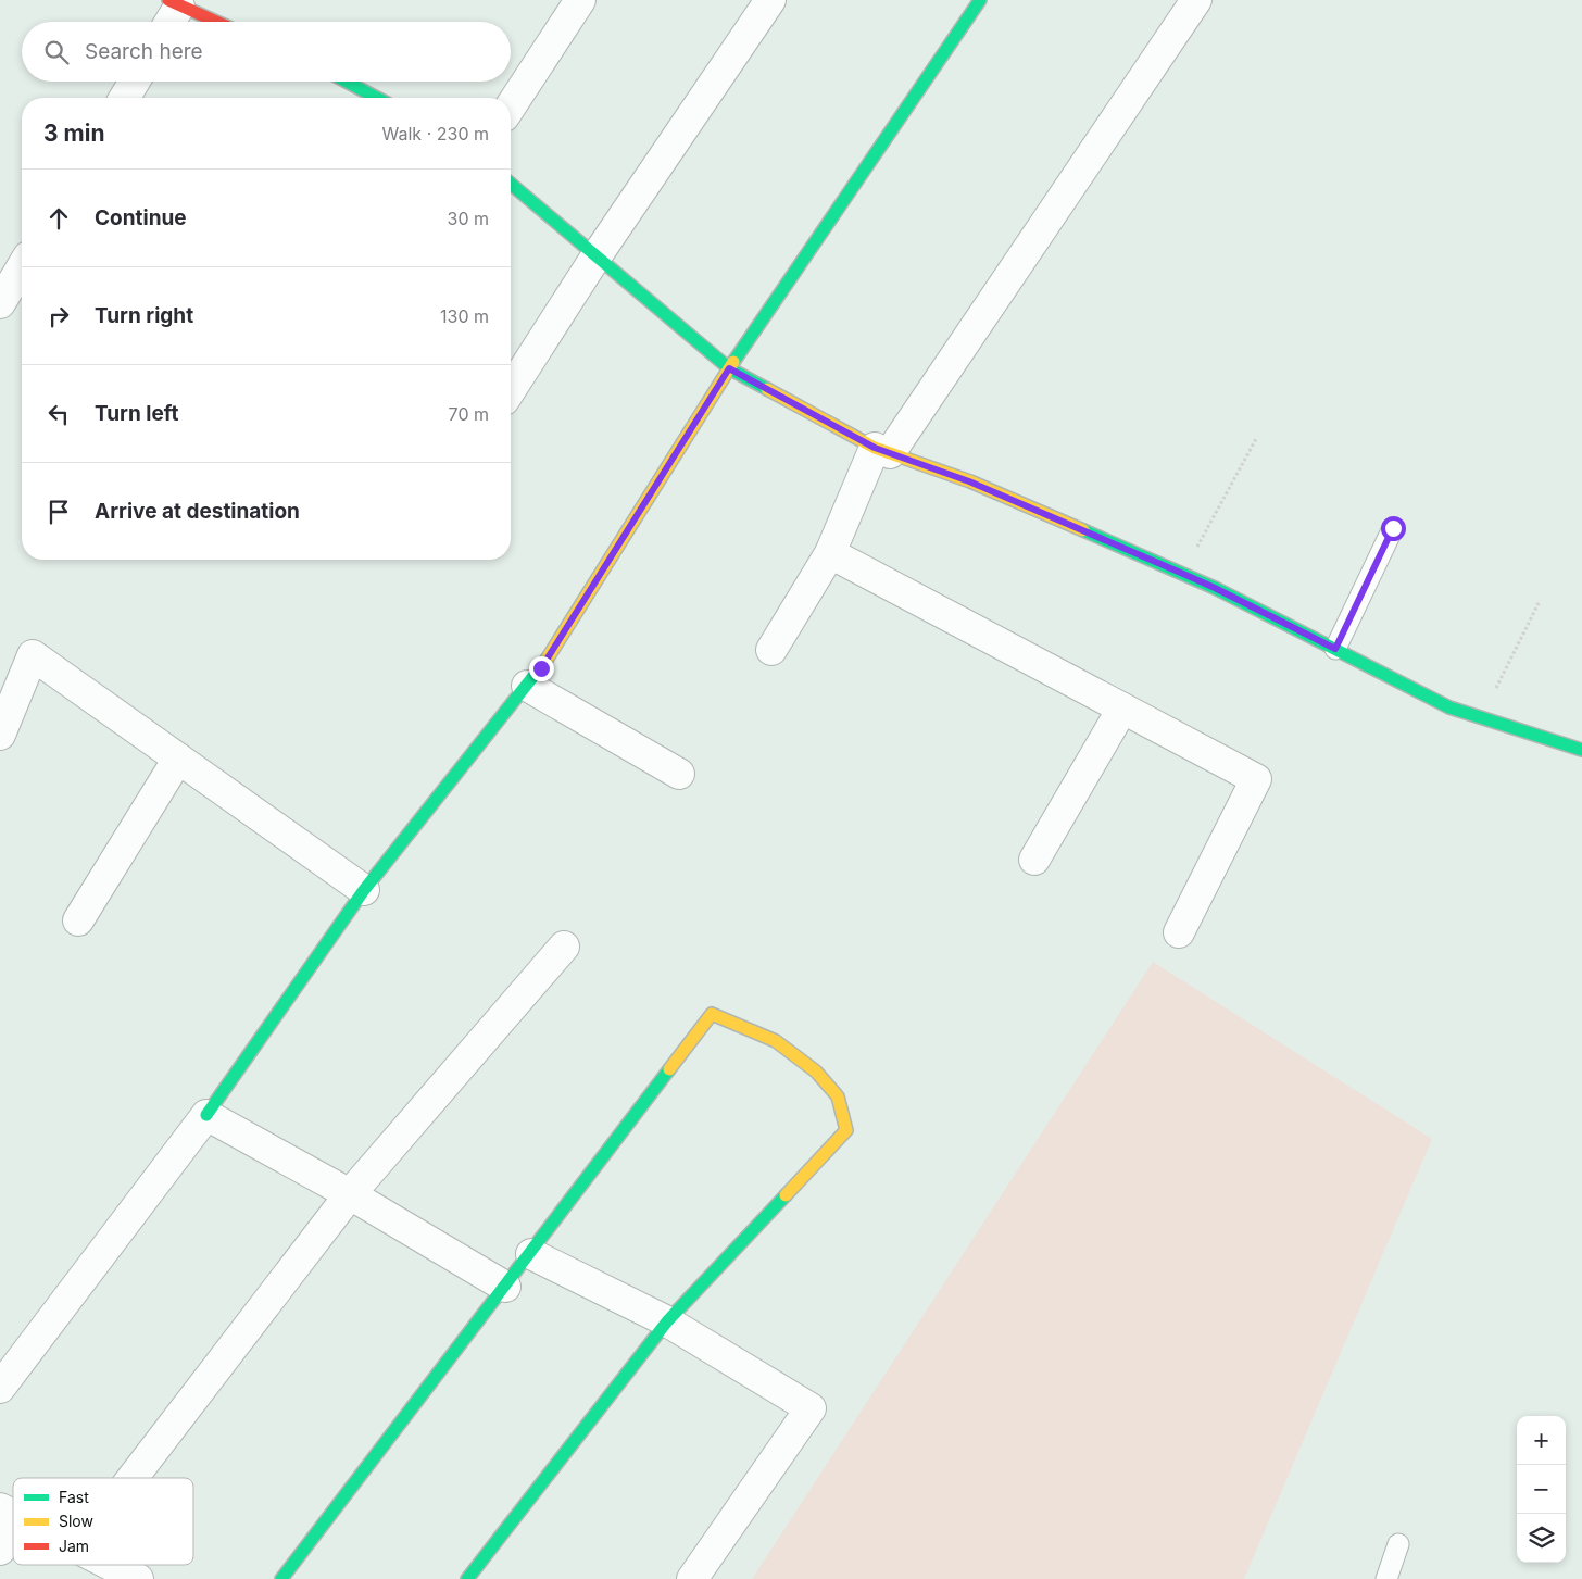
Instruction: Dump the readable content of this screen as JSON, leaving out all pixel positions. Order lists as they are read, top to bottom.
{
  "legend": ["Fast", "Slow", "Jam"],
  "page": {
    "search": "Search here",
    "heading": ["3 min", "Walk · 230 m"],
    "list": [
      ["Continue", "30 m"],
      ["Turn right", "130 m"],
      ["Turn left", "70 m"],
      "Arrive at destination"
    ],
    "map_buttons": ["+", "−"]
  }
}
